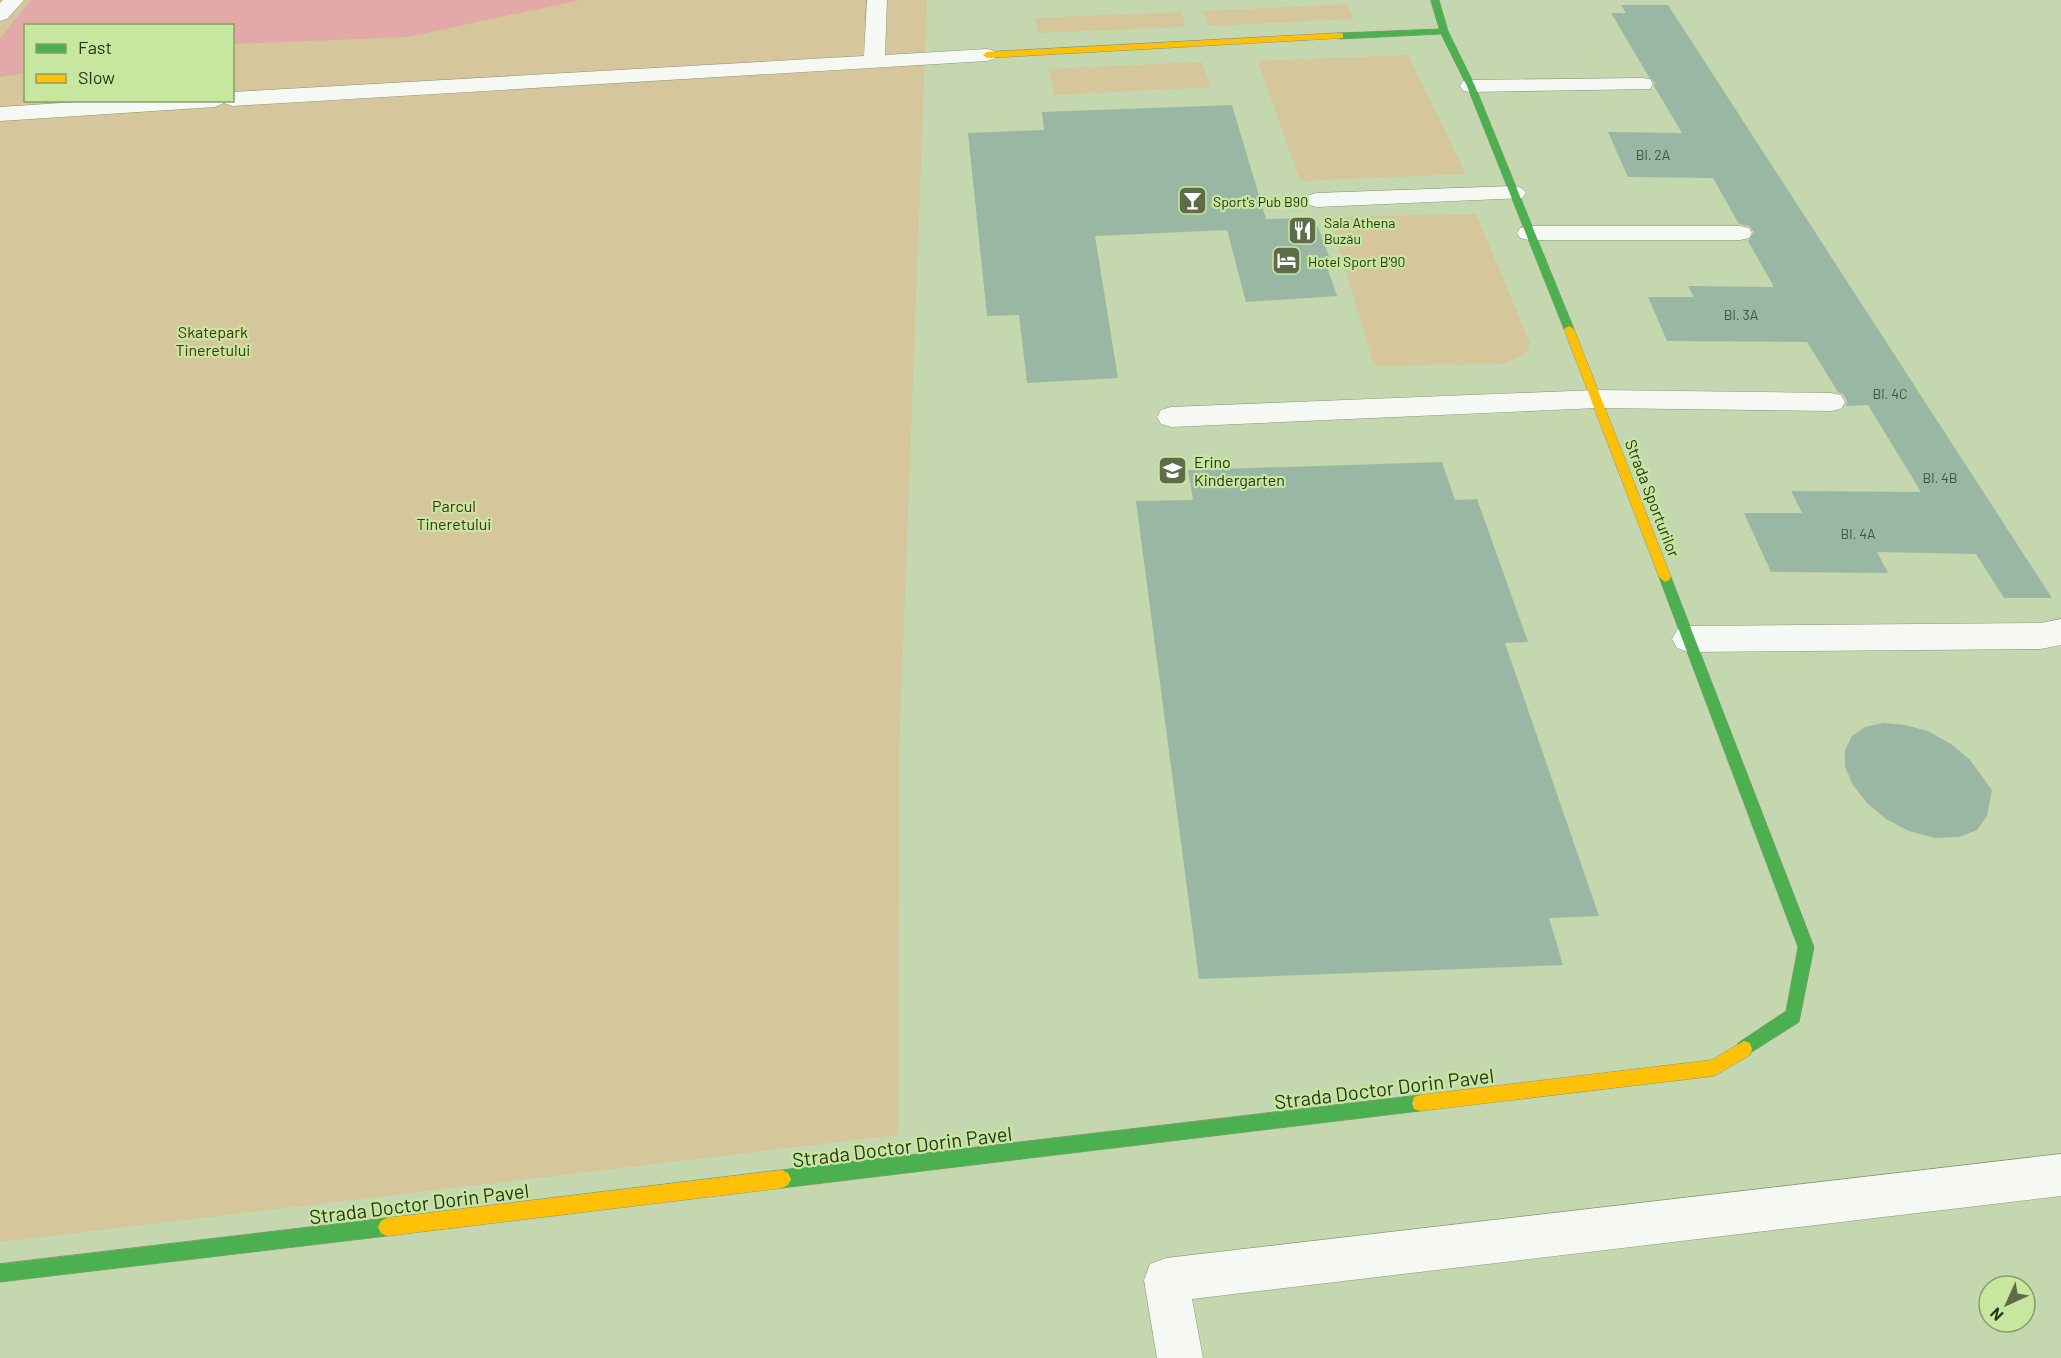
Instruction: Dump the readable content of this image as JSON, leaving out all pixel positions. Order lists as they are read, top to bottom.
{
  "streets": {
    "street": ["Strada Sporturilor", "Strada Doctor Dorin Pavel"]
  },
  "crossings": [
    ["Strada Sporturilor", "Strada Doctor Dorin Pavel"]
  ],
  "parks": ["Skatepark Tineretului", "Parcul Tineretului"],
  "places": {
    "bar": ["Sport's Pub B90"],
    "restaurant": ["Sala Athena Buzău"],
    "hotel": ["Hotel Sport B'90"],
    "school or university": ["Erino Kindergarten"]
  },
  "house_numbers": [
    "Bl. 2A",
    "Bl. 3A",
    "Bl. 4C",
    "Bl. 4B",
    "Bl. 4A"
  ],
  "legend": ["Fast", "Slow"],
  "north": "bottom left"
}
